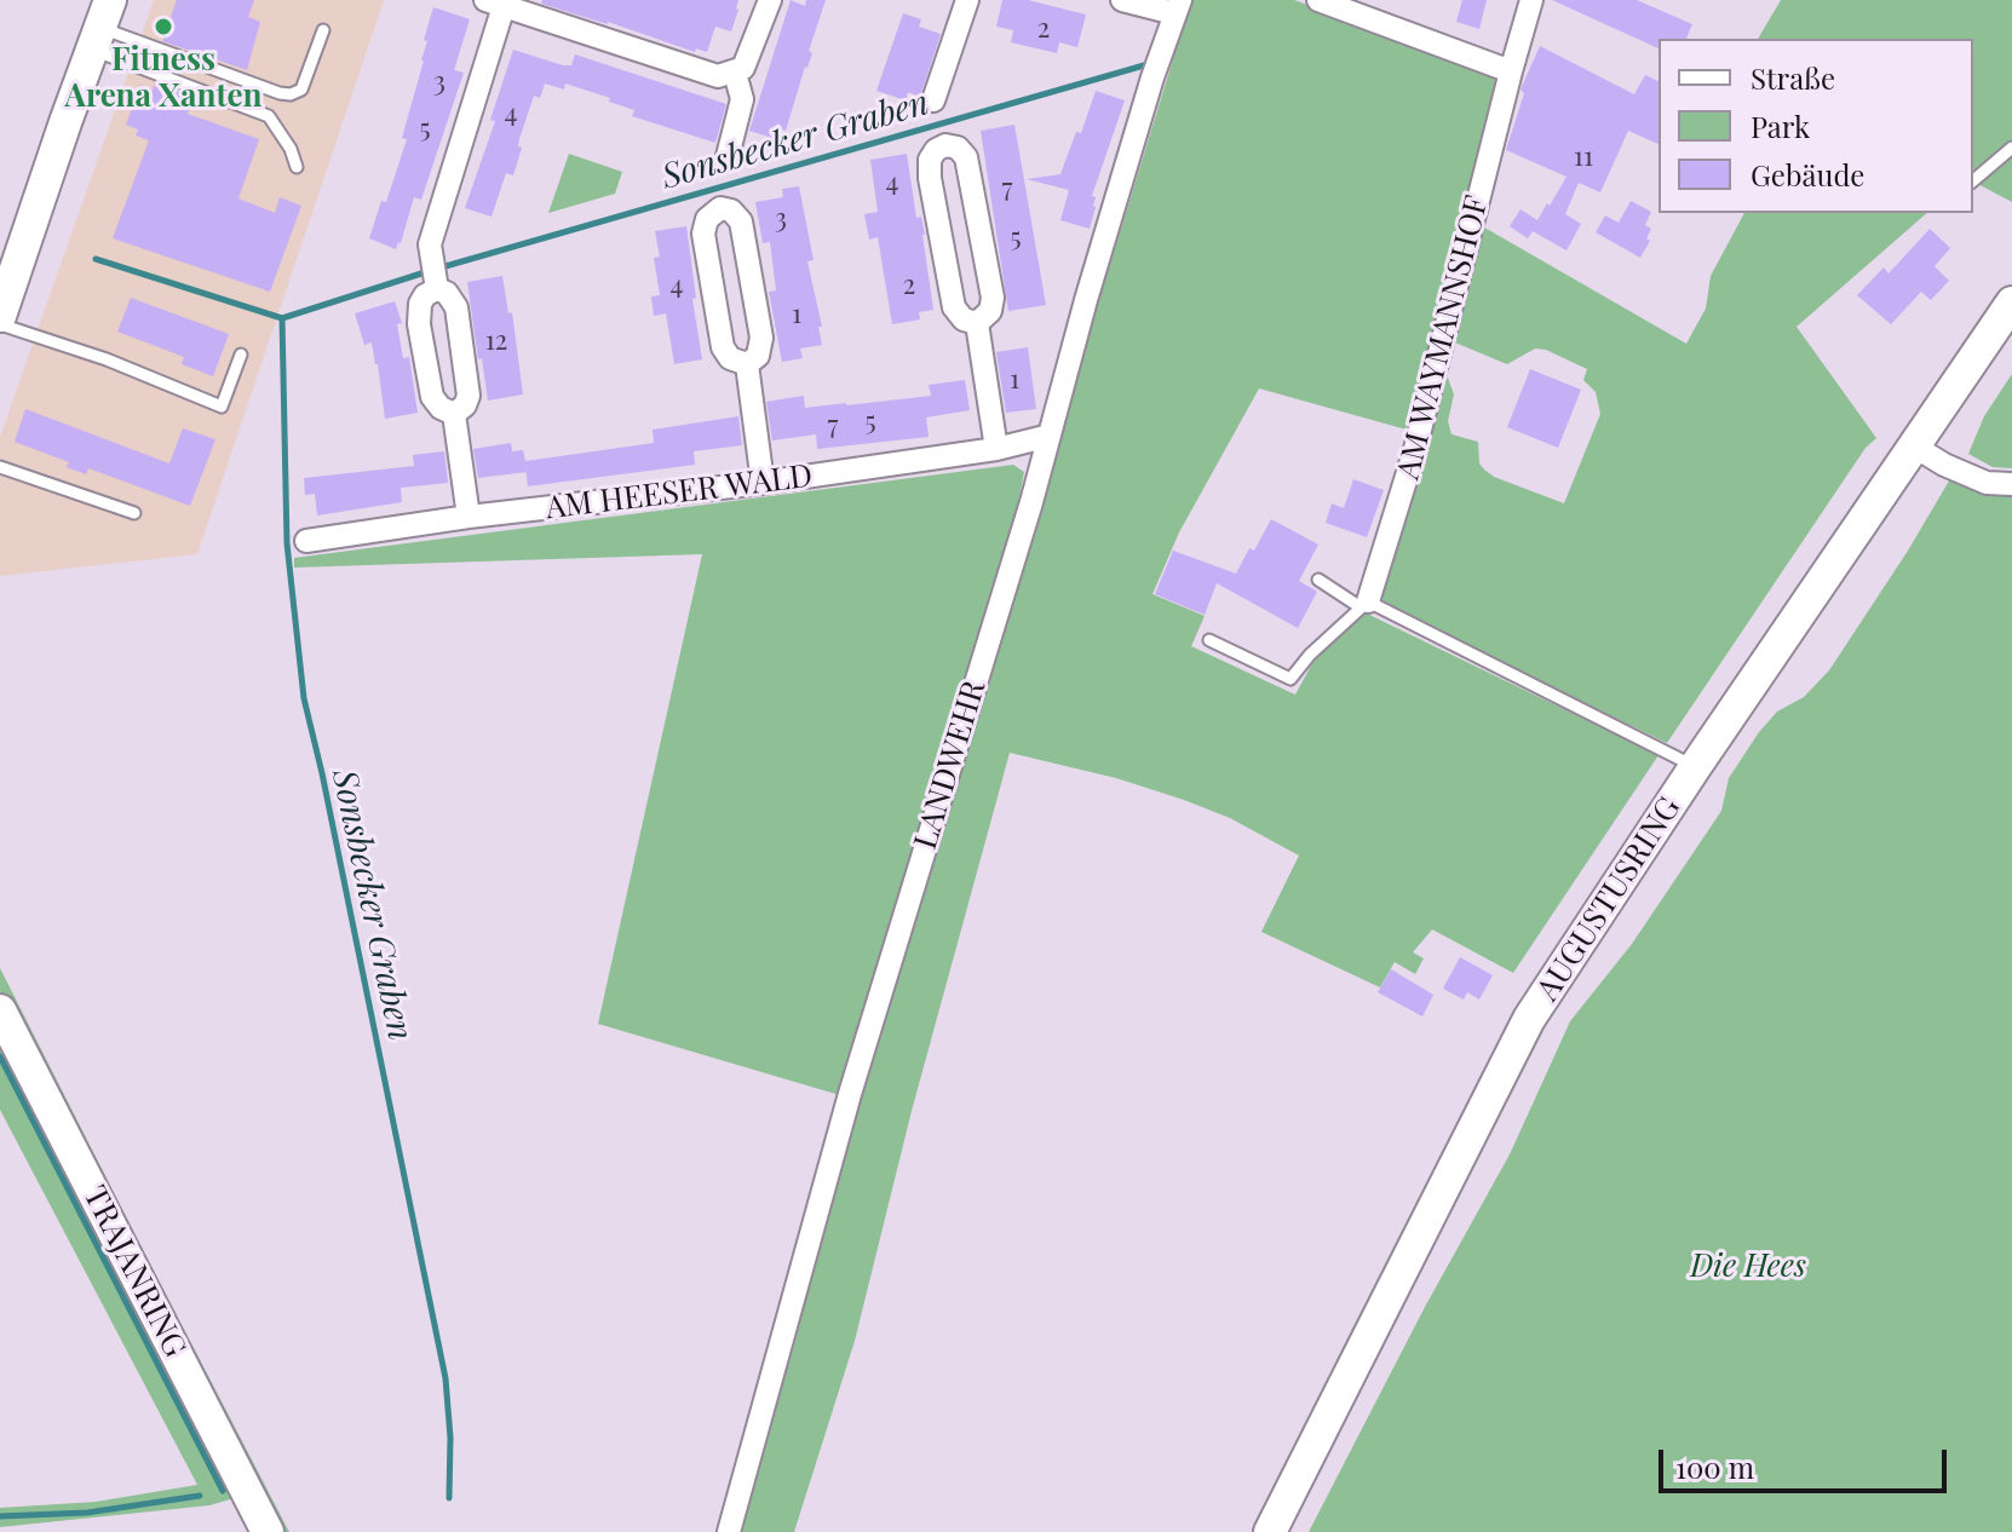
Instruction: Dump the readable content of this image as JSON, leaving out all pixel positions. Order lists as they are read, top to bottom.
{
  "streets": {
    "main road": ["AUGUSTUSRING", "TRAJANRING"],
    "street": ["AM WAYMANNSHOF", "AM HEESER WALD", "LANDWEHR"]
  },
  "crossings": [
    ["AM HEESER WALD", "LANDWEHR"]
  ],
  "water": ["Sonsbecker Graben"],
  "parks": ["Die Hees"],
  "places": ["Fitness Arena Xanten"],
  "house_numbers": [
    "2",
    "3",
    "4",
    "5",
    "11",
    "4",
    "7",
    "3",
    "5",
    "4",
    "2",
    "1",
    "12",
    "1",
    "5",
    "7"
  ],
  "legend": ["Straße", "Park", "Gebäude"],
  "scale_bar": "100 m"
}
